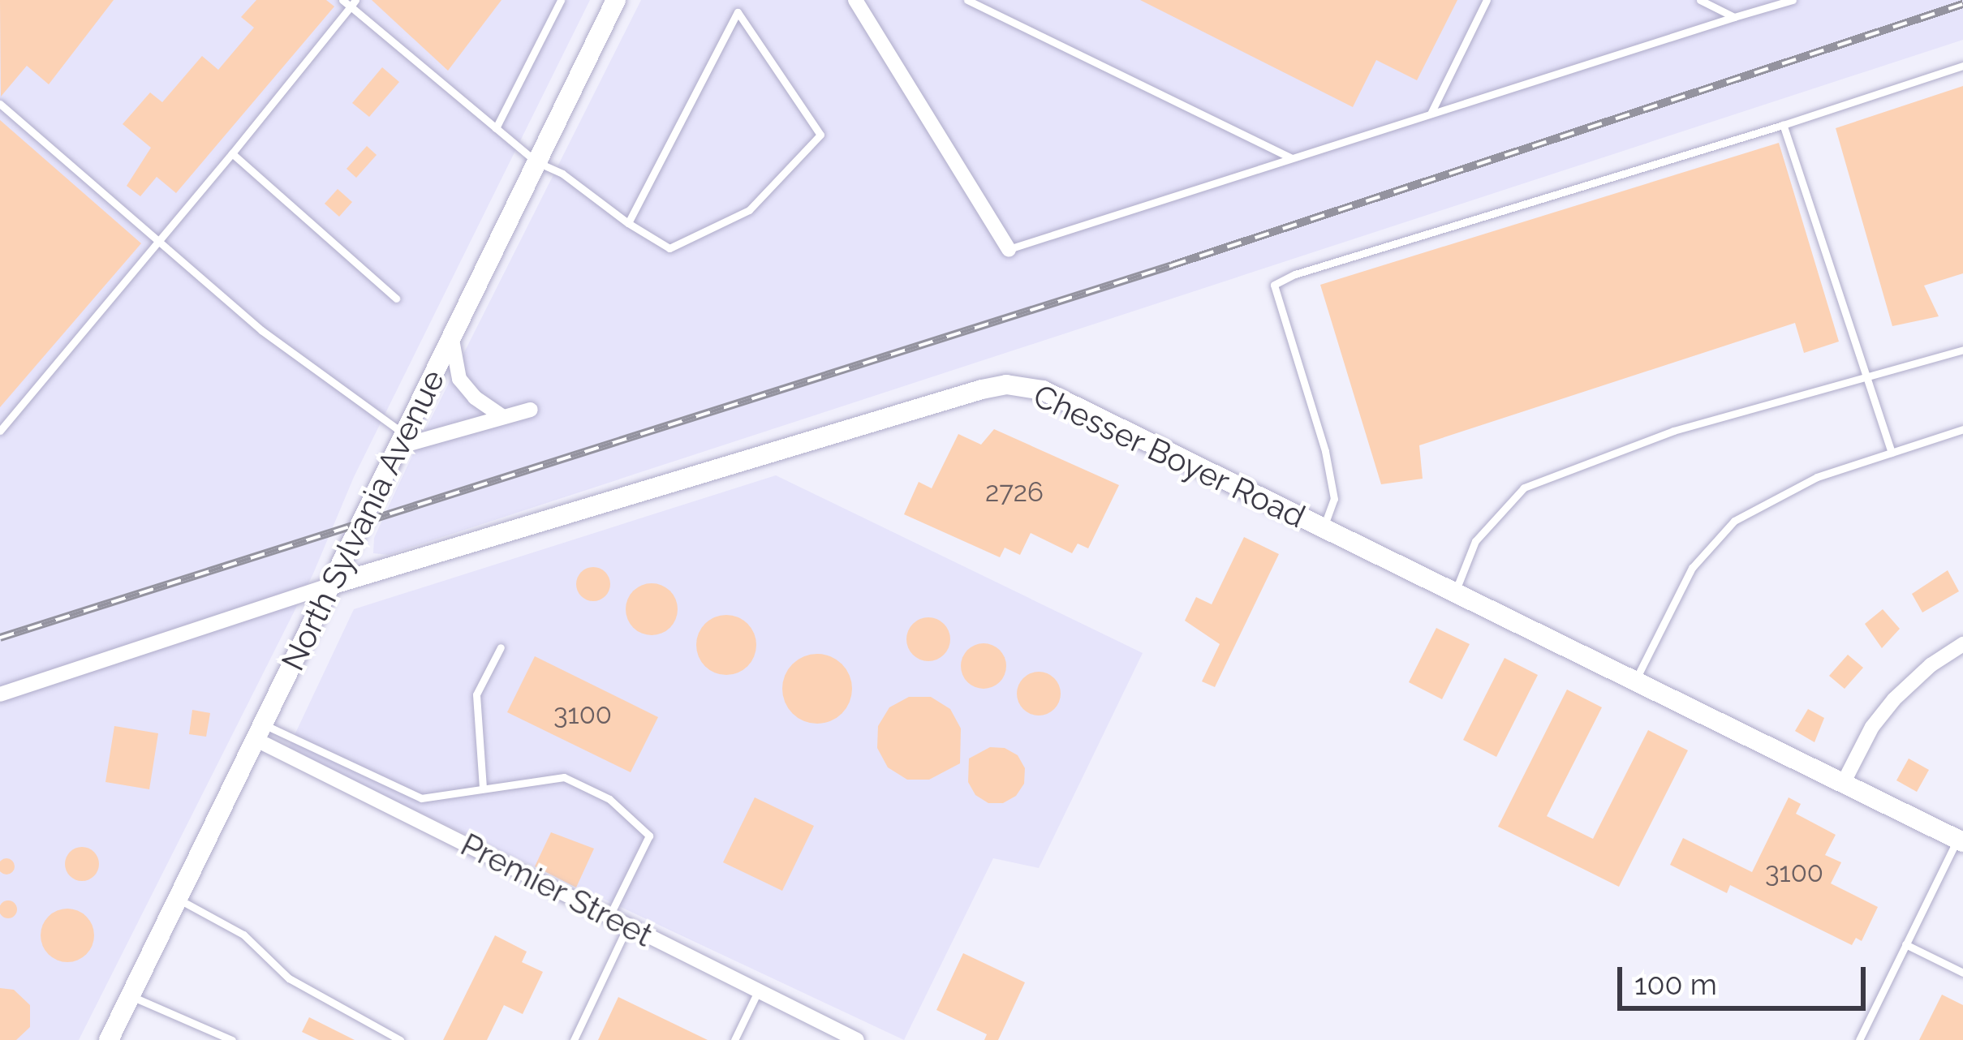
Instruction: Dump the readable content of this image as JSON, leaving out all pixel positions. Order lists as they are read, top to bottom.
{
  "streets": {
    "street": ["Chesser Boyer Road", "North Sylvania Avenue", "Premier Street"]
  },
  "crossings": [
    ["Chesser Boyer Road", "North Sylvania Avenue"],
    ["North Sylvania Avenue", "Premier Street"]
  ],
  "house_numbers": ["2726", "3100", "3100"],
  "scale_bar": "100 m"
}
